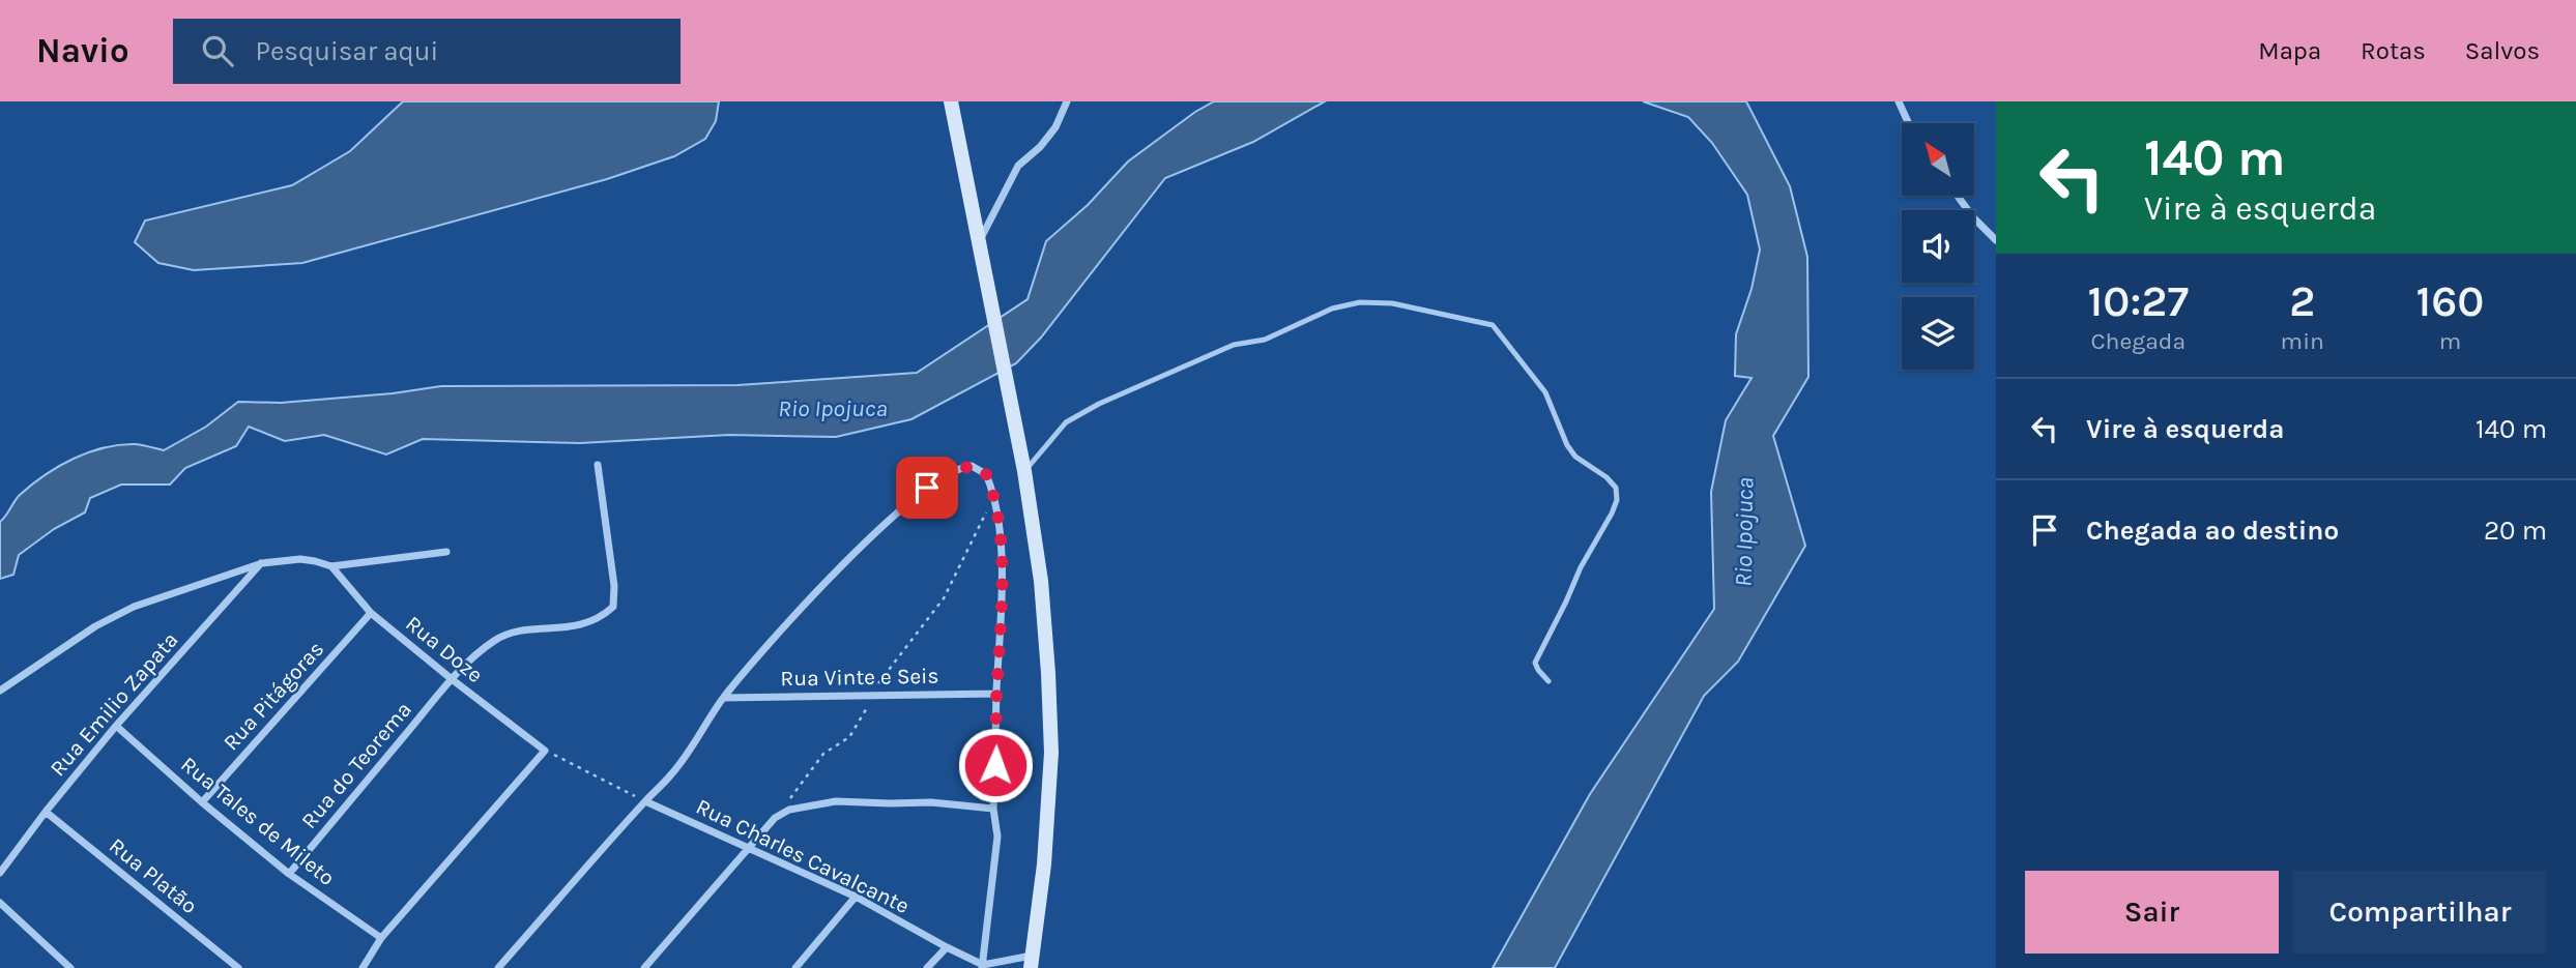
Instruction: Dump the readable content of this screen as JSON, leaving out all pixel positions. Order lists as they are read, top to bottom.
{
  "streets": {
    "street": [
      "Rua Doze",
      "Rua Vinte e Seis",
      "Rua Pitágoras",
      "Rua Emilio Zapata",
      "Rua do Teorema",
      "Rua Tales de Mileto",
      "Rua Charles Cavalcante",
      "Rua Platão"
    ]
  },
  "crossings": [
    ["Rua Doze", "Rua Pitágoras"],
    ["Rua Doze", "Rua do Teorema"],
    ["Rua Pitágoras", "Rua Tales de Mileto"],
    ["Rua Emilio Zapata", "Rua Tales de Mileto"],
    ["Rua Emilio Zapata", "Rua Platão"],
    ["Rua do Teorema", "Rua Tales de Mileto"]
  ],
  "water": ["Rio Ipojuca"],
  "north": "top left",
  "page": {
    "header": "Navio",
    "search": "Pesquisar aqui",
    "nav": ["Mapa", "Rotas", "Salvos"],
    "turn": ["140 m", "Vire à esquerda"],
    "eta": [
      "10:27",
      "Chegada",
      "2",
      "min",
      "160",
      "m"
    ],
    "list": [
      {
        "name": "Vire à esquerda",
        "value": "140 m"
      },
      {
        "name": "Chegada ao destino",
        "value": "20 m"
      }
    ],
    "buttons": ["Sair", "Compartilhar"]
  }
}
